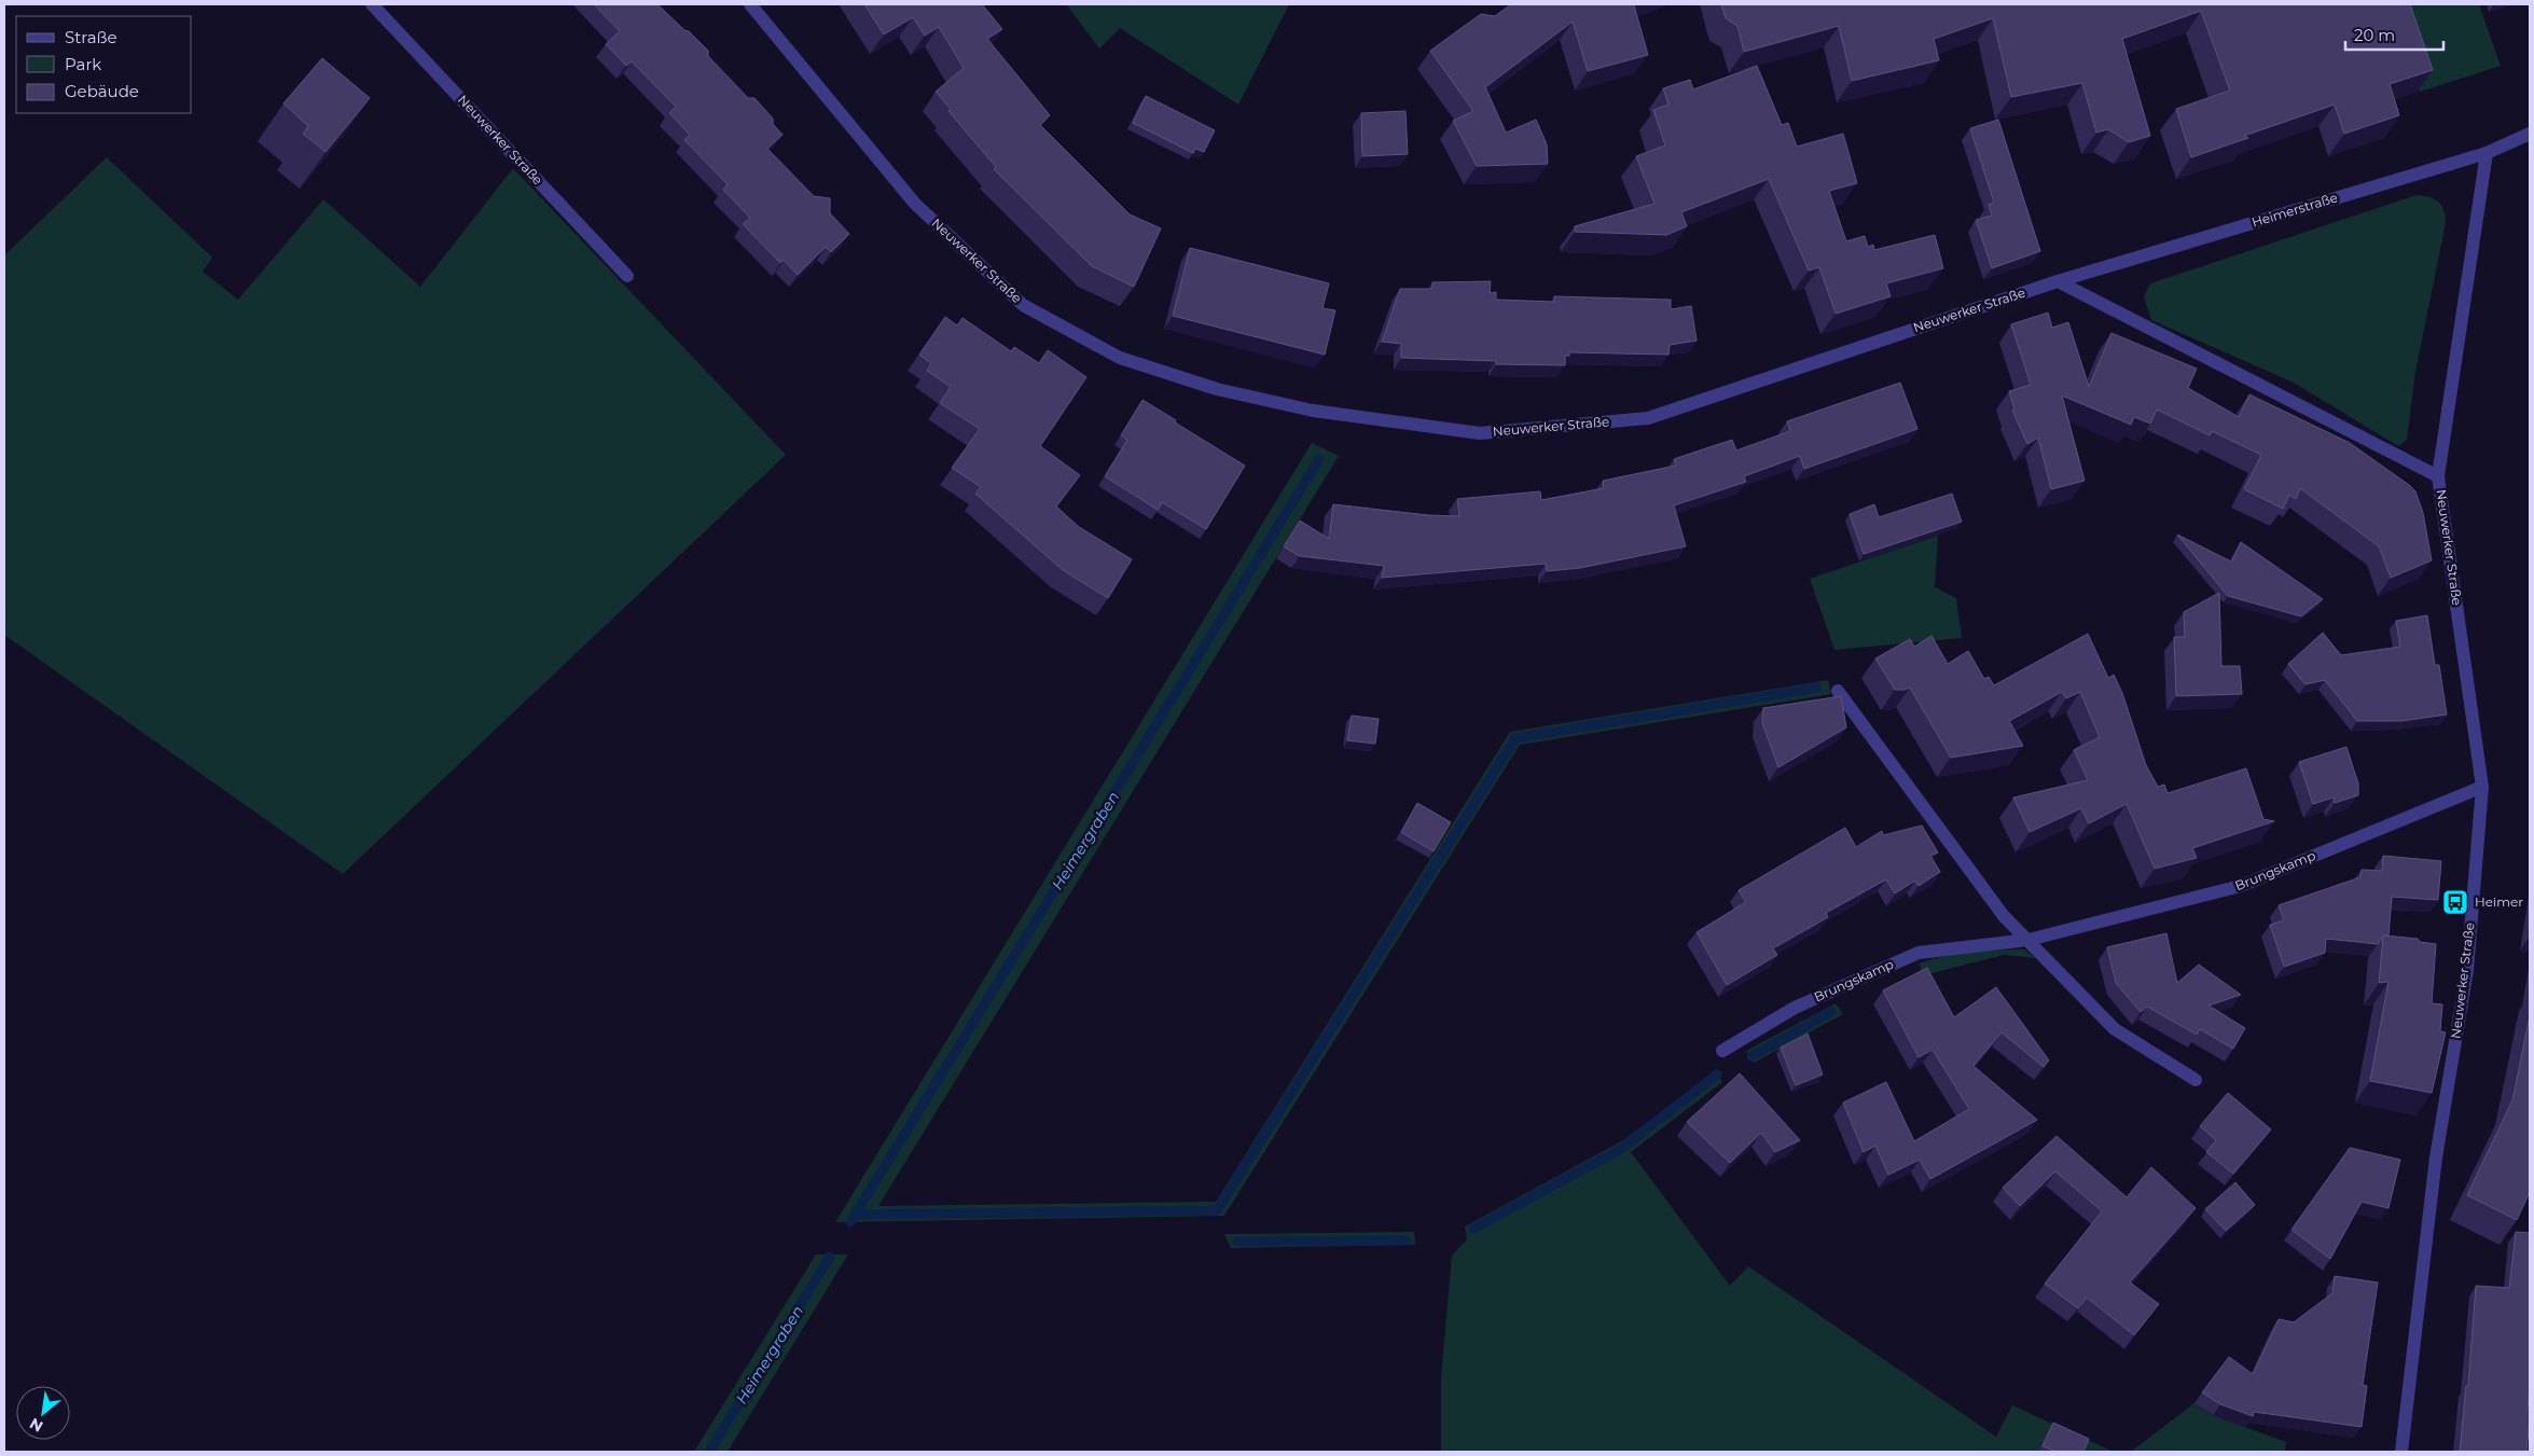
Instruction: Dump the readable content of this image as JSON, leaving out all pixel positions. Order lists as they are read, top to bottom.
{
  "streets": {
    "street": ["Neuwerker Straße", "Heimerstraße", "Brungskamp"]
  },
  "crossings": [
    ["Neuwerker Straße", "Heimerstraße"],
    ["Neuwerker Straße", "Brungskamp"]
  ],
  "water": ["Heimergraben"],
  "places": {
    "bus stop": ["Heimer"]
  },
  "legend": ["Straße", "Park", "Gebäude"],
  "scale_bar": "20 m",
  "north": "bottom left"
}
